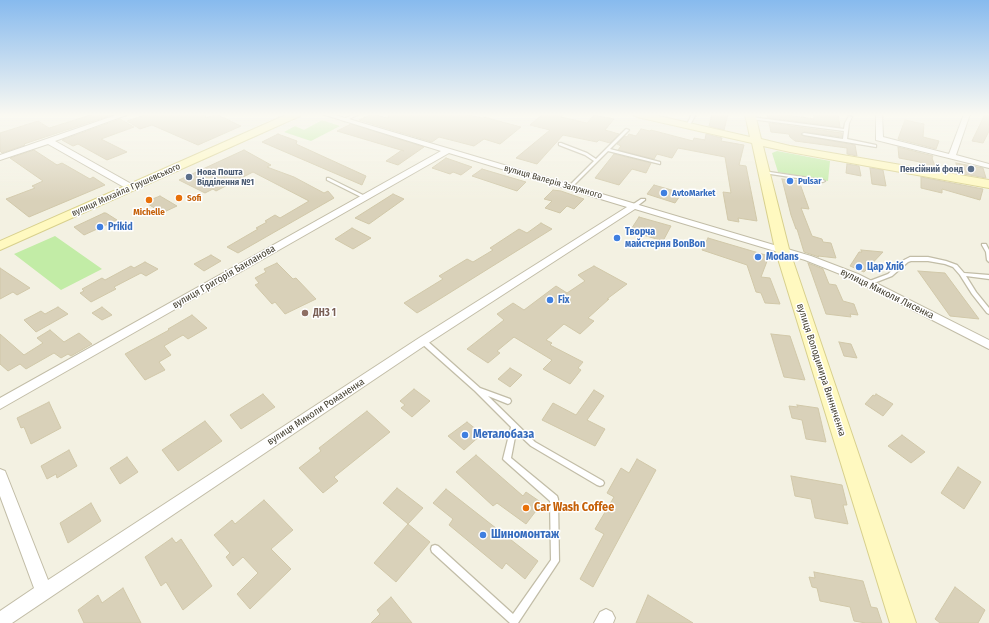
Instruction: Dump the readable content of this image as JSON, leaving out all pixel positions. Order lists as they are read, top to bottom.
{
  "streets": {
    "street": [
      "вулиця Валерія Залужного",
      "вулиця Михайла Грушевського",
      "вулиця Григорія Бакланова",
      "вулиця Миколи Лисенка",
      "вулиця Володимира Винниченка",
      "вулиця Миколи Романенка"
    ]
  },
  "crossings": [
    ["вулиця Валерія Залужного", "вулиця Григорія Бакланова"],
    ["вулиця Валерія Залужного", "вулиця Миколи Лисенка"],
    ["вулиця Валерія Залужного", "вулиця Володимира Винниченка"],
    ["вулиця Валерія Залужного", "вулиця Миколи Романенка"],
    ["вулиця Миколи Лисенка", "вулиця Володимира Винниченка"]
  ],
  "places": [
    "Пенсійний фонд",
    "Нова Пошта Відділення №1",
    "Pulsar",
    "AvtoMarket",
    "Sofi",
    "Michelle",
    "Prikid",
    "Творча майстерня BonBon",
    "Modans",
    "Цар Хліб",
    "Fix",
    "ДНЗ 1",
    "Металобаза",
    "Car Wash Coffee",
    "Шиномонтаж"
  ]
}
